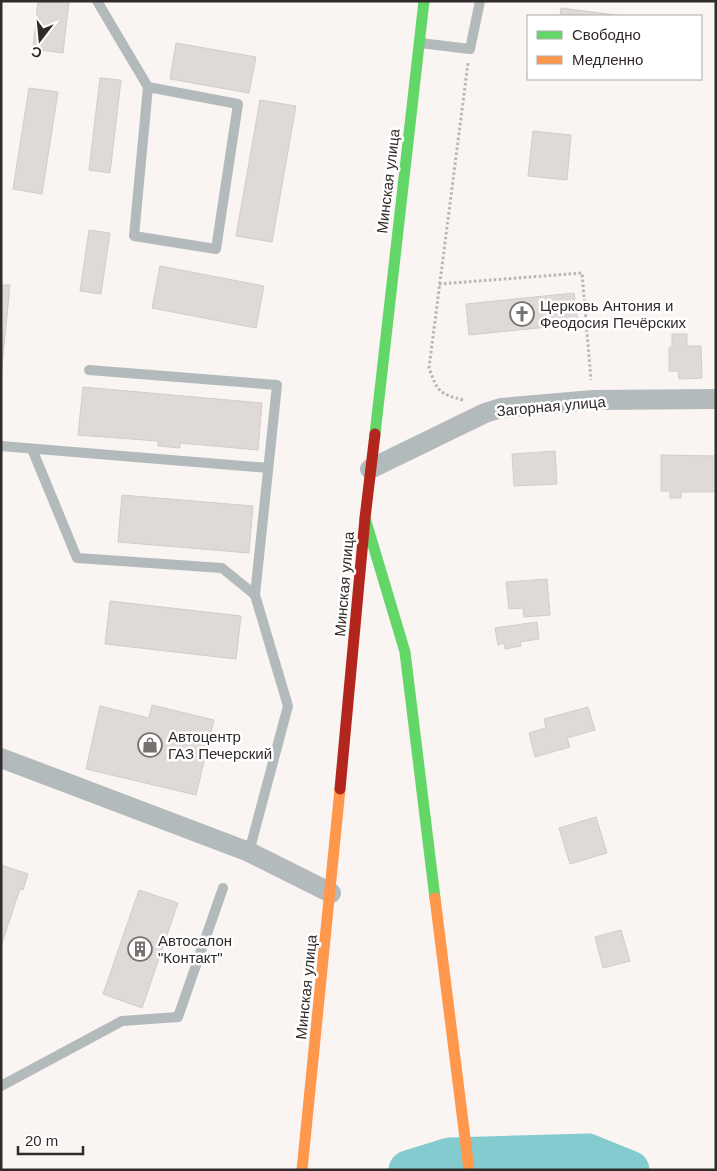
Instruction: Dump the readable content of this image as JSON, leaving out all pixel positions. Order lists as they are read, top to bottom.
{
  "streets": {
    "main road": ["Минская улица"],
    "street": ["Загорная улица"]
  },
  "crossings": [
    ["Минская улица", "Загорная улица"]
  ],
  "places": {
    "church": ["Церковь Антония и Феодосия Печёрских"],
    "shop": ["Автоцентр ГАЗ Печерский"],
    "building": ["Автосалон \"Контакт\""]
  },
  "legend": ["Свободно", "Медленно"],
  "scale_bar": "20 m",
  "north": "bottom"
}
